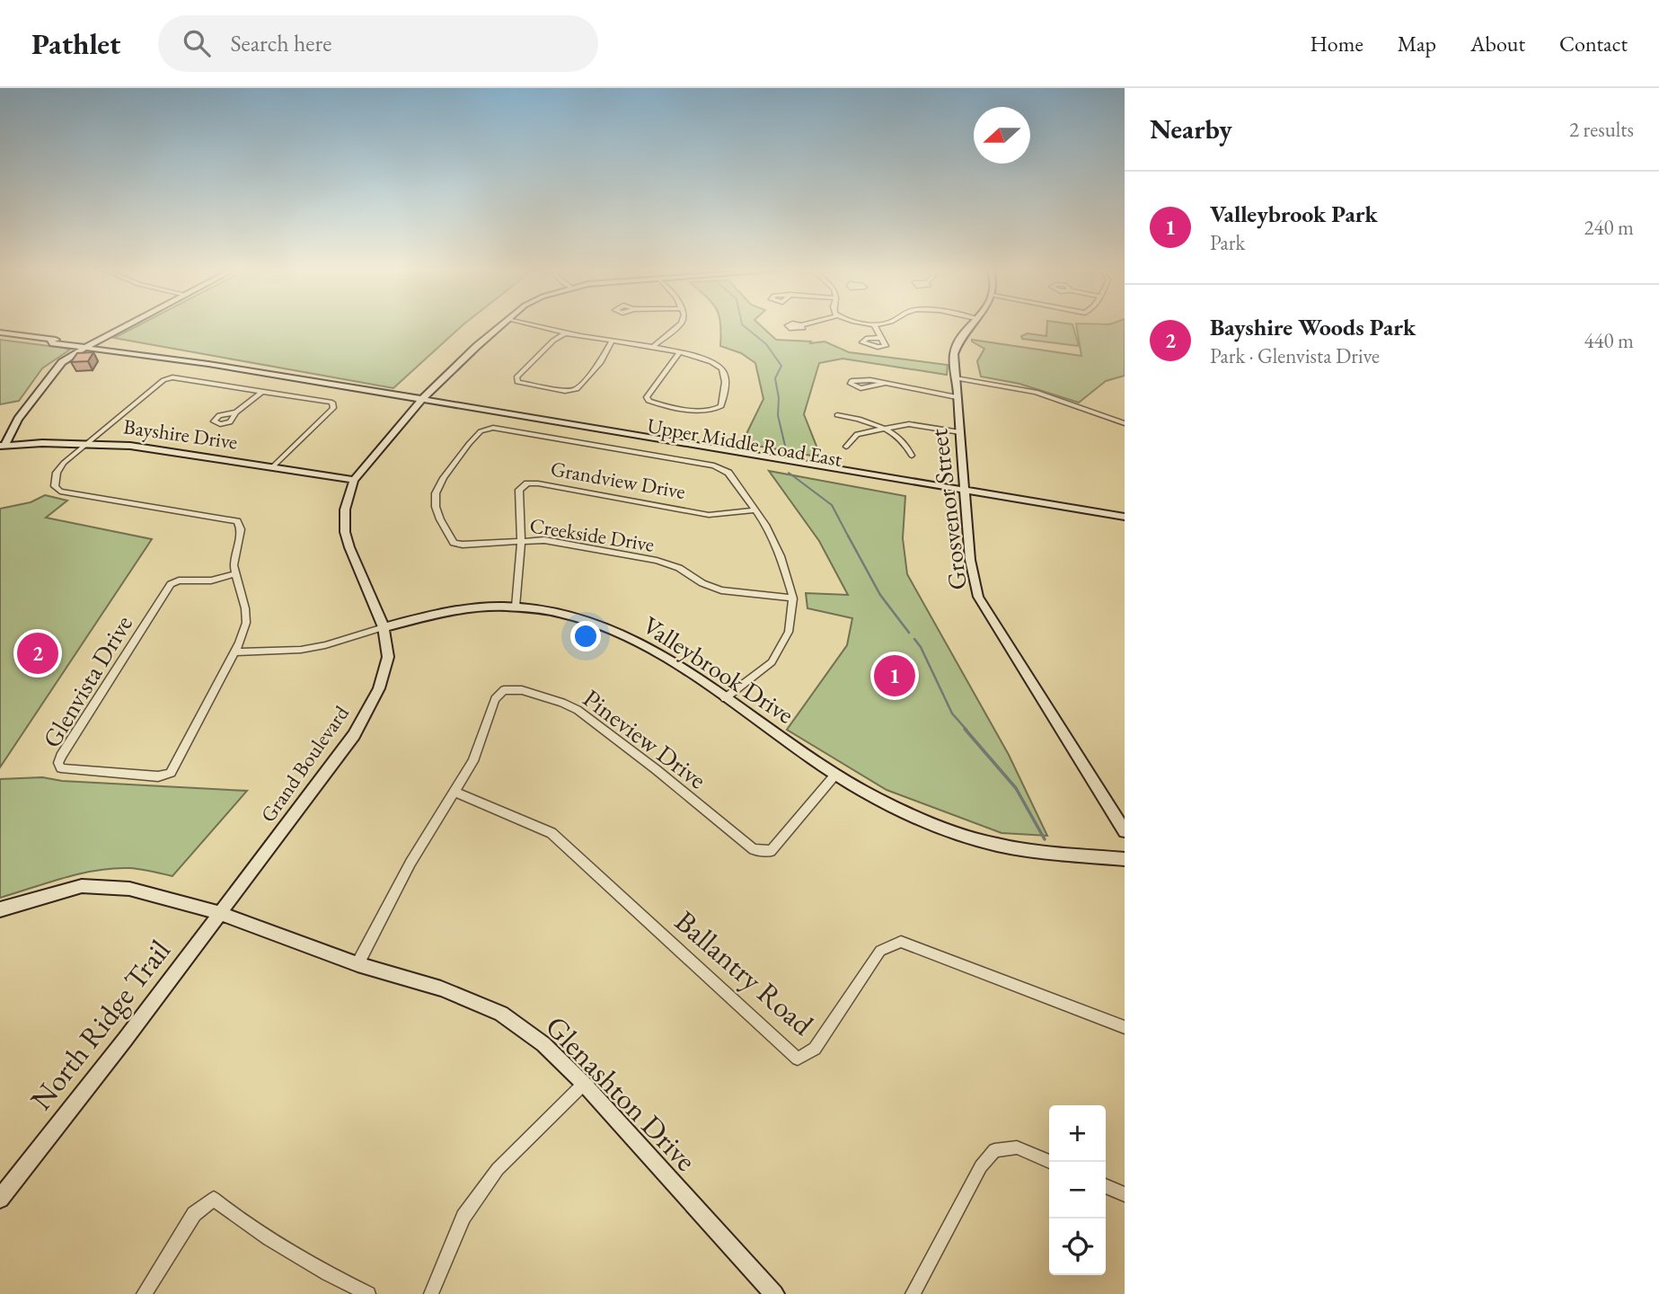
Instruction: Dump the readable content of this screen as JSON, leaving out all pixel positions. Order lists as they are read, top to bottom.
{
  "streets": {
    "street": [
      "Bayshire Drive",
      "Upper Middle Road East",
      "Grandview Drive",
      "Grosvenor Street",
      "Creekside Drive",
      "Valleybrook Drive",
      "Glenvista Drive",
      "Pineview Drive",
      "Grand Boulevard",
      "Ballantry Road",
      "North Ridge Trail",
      "Glenashton Drive"
    ]
  },
  "crossings": [
    ["Bayshire Drive", "Glenvista Drive"],
    ["Bayshire Drive", "Grand Boulevard"],
    ["Upper Middle Road East", "Grosvenor Street"],
    ["Upper Middle Road East", "Grand Boulevard"],
    ["Grandview Drive", "Creekside Drive"],
    ["Grandview Drive", "Valleybrook Drive"],
    ["Creekside Drive", "Valleybrook Drive"],
    ["Valleybrook Drive", "Glenvista Drive"],
    ["Valleybrook Drive", "Pineview Drive"],
    ["Valleybrook Drive", "Grand Boulevard"],
    ["Pineview Drive", "Ballantry Road"],
    ["Pineview Drive", "Glenashton Drive"],
    ["Grand Boulevard", "North Ridge Trail"],
    ["Grand Boulevard", "Glenashton Drive"],
    ["North Ridge Trail", "Glenashton Drive"]
  ],
  "north": "left",
  "page": {
    "header": "Pathlet",
    "search": "Search here",
    "nav": [
      "Home",
      "Map",
      "About",
      "Contact"
    ],
    "heading": ["Nearby", "2 results"],
    "list": [
      {
        "mark": "1",
        "name": "Valleybrook Park",
        "note": "Park",
        "value": "240 m"
      },
      {
        "mark": "2",
        "name": "Bayshire Woods Park",
        "note": "Park · Glenvista Drive",
        "value": "440 m"
      }
    ],
    "pins": ["2", "1"],
    "map_buttons": ["+", "−"]
  }
}
